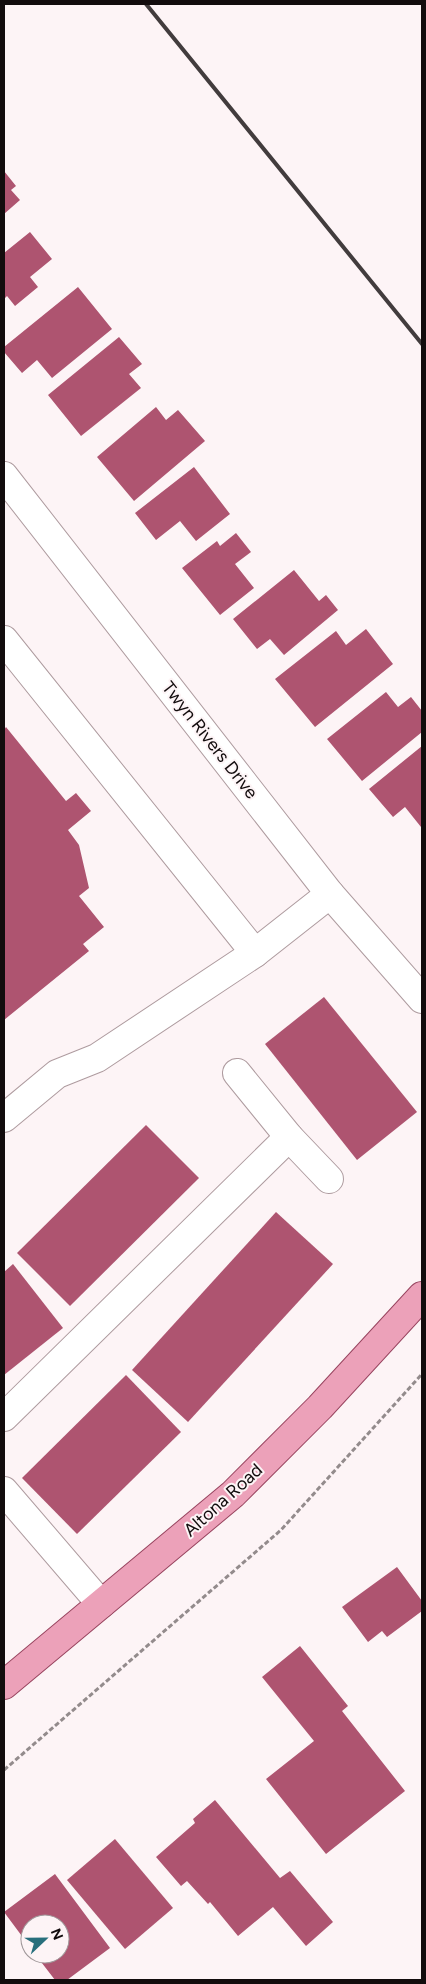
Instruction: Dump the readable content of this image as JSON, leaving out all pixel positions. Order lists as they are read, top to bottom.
{
  "streets": {
    "main road": ["Altona Road"],
    "street": ["Twyn Rivers Drive"]
  },
  "north": "right"
}
